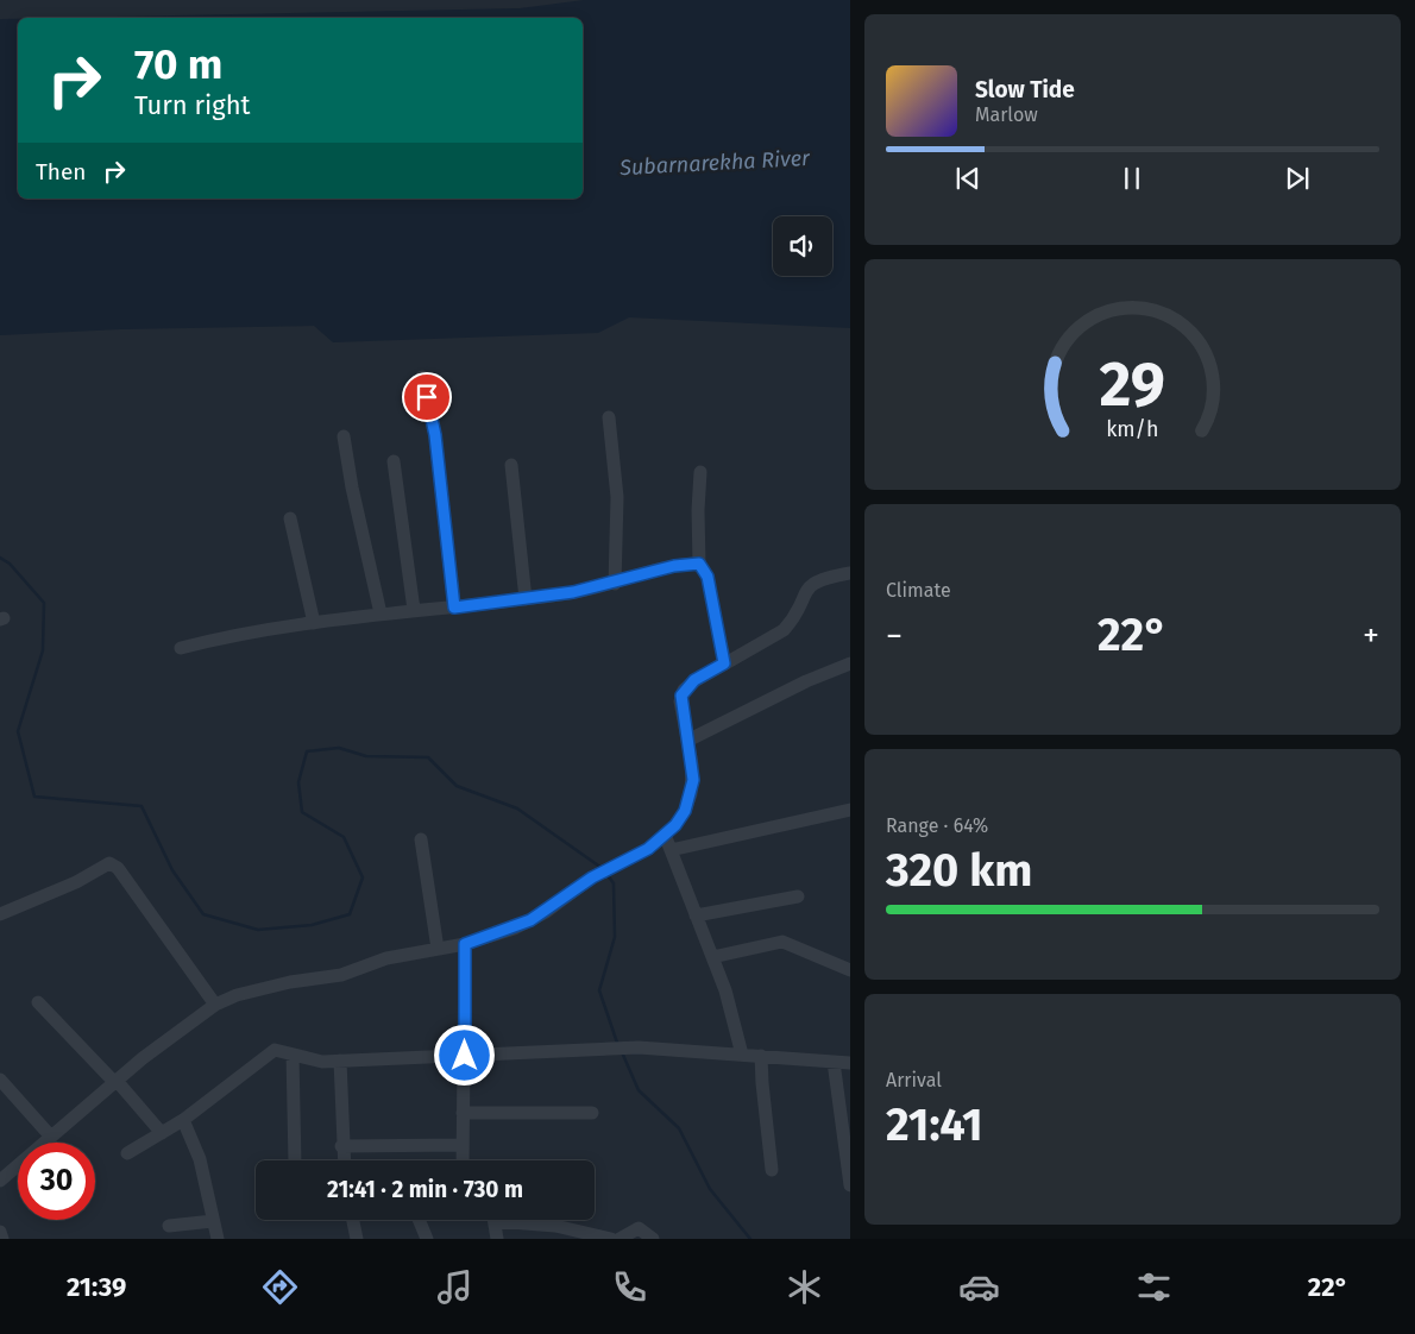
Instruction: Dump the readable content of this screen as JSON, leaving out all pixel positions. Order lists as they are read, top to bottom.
{
  "water": ["Subarnarekha River"],
  "page": {
    "turn": ["70 m", "Turn right"],
    "song": ["Slow Tide", "Marlow"],
    "then": "Then",
    "tile": [
      "Climate",
      ["Range · 64%", "320 km"],
      ["Arrival", "21:41"]
    ],
    "heat": ["−", "22°", "+"],
    "limit": "30",
    "trip": "21:41 · 2 min · 730 m",
    "tabs": ["21:39", "22°"],
    "gauge": ["29", "km/h"]
  }
}
